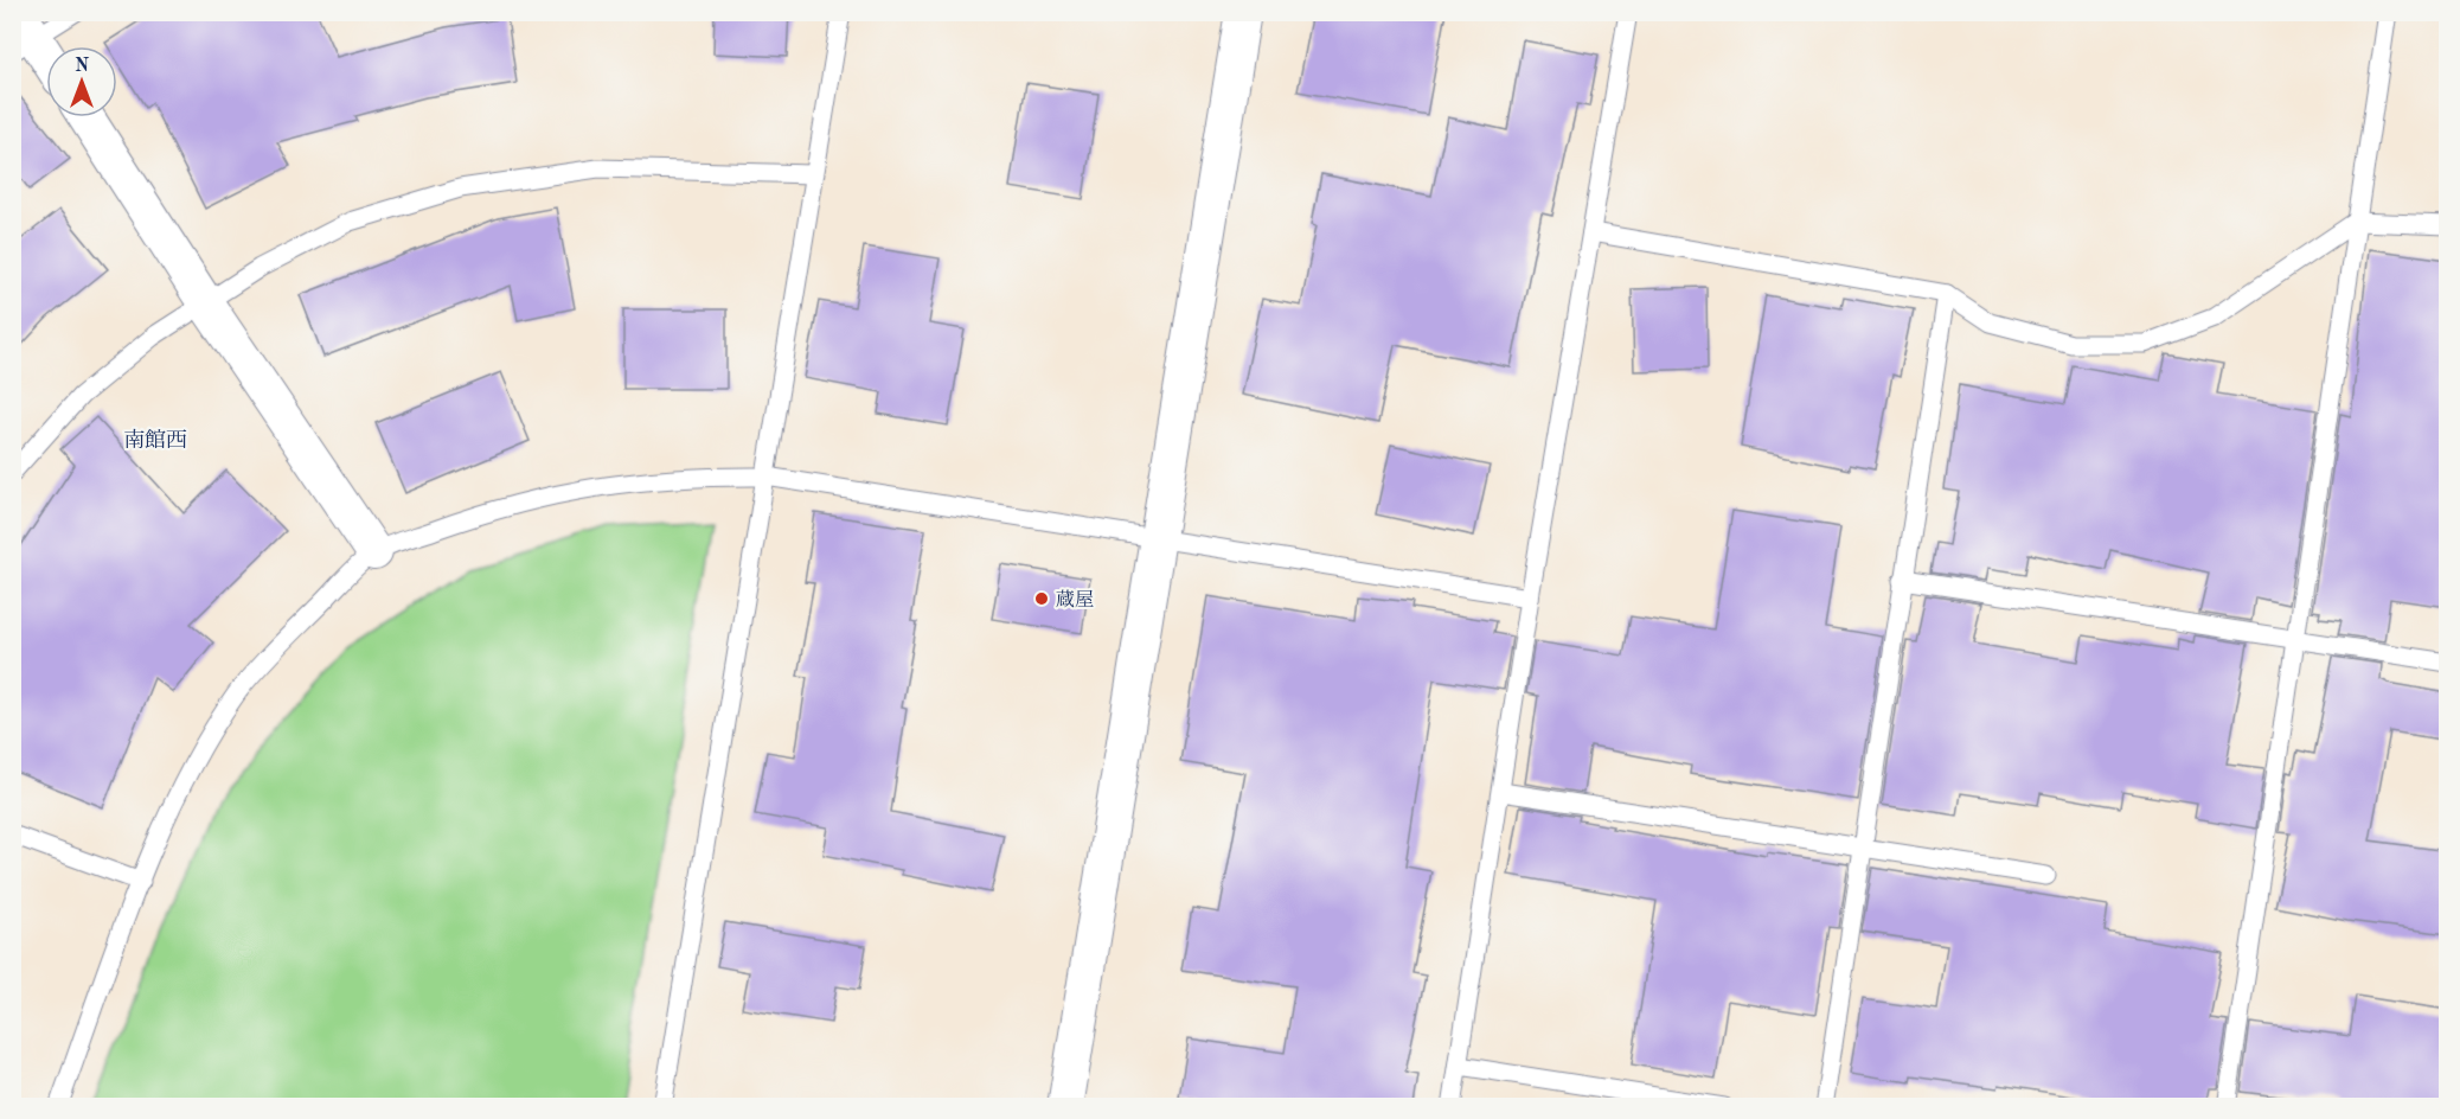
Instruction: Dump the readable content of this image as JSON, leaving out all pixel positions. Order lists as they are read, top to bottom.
{
  "districts": ["南館西"],
  "places": ["蔵屋"],
  "north": "top"
}
